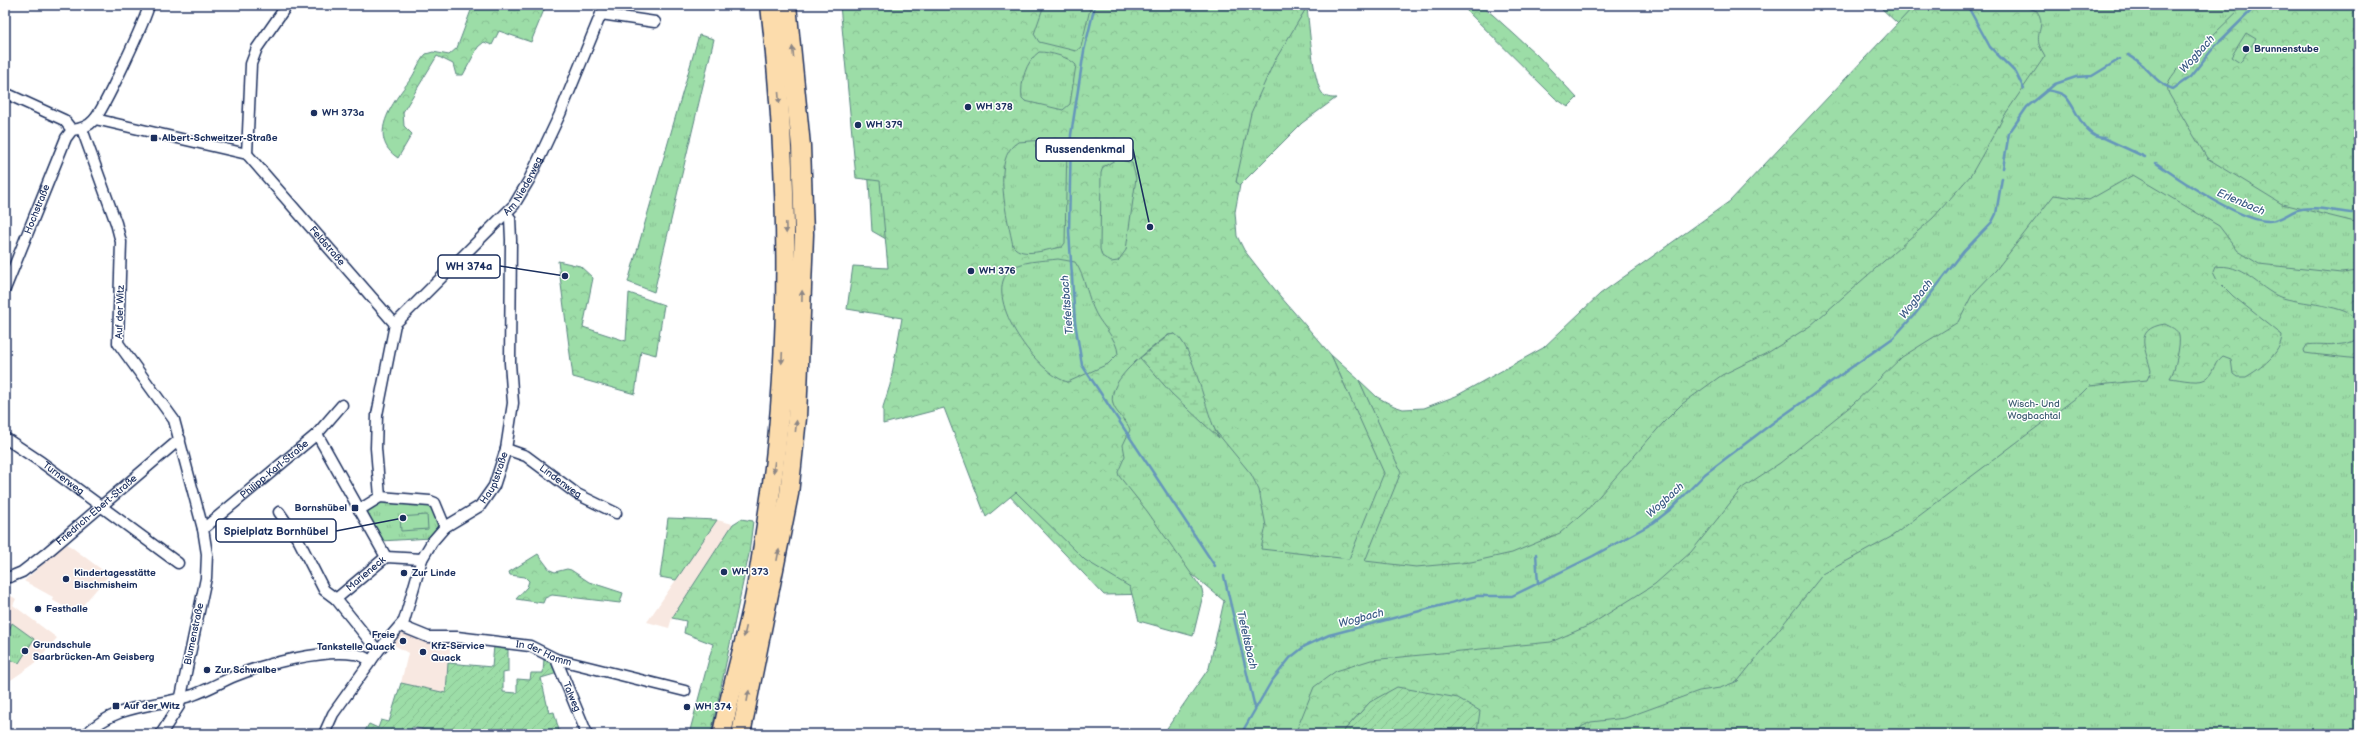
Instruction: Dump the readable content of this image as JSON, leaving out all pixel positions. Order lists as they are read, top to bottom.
{
  "streets": {
    "street": [
      "Am Niederweg",
      "Hochstraße",
      "Feldstraße",
      "Auf der Witz",
      "Philipp-Karl-Straße",
      "Hauptstraße",
      "Turnerweg",
      "Lindenweg",
      "Friedrich-Ebert-Straße",
      "Marieneck",
      "Blumenstraße",
      "In der Hamm",
      "Talweg"
    ]
  },
  "crossings": [
    ["Am Niederweg", "Feldstraße"],
    ["Am Niederweg", "Hauptstraße"],
    ["Hochstraße", "Auf der Witz"],
    ["Auf der Witz", "Philipp-Karl-Straße"],
    ["Auf der Witz", "Friedrich-Ebert-Straße"],
    ["Auf der Witz", "Blumenstraße"],
    ["Philipp-Karl-Straße", "Blumenstraße"],
    ["Hauptstraße", "Lindenweg"],
    ["Hauptstraße", "Marieneck"],
    ["Hauptstraße", "In der Hamm"],
    ["Turnerweg", "Friedrich-Ebert-Straße"],
    ["In der Hamm", "Talweg"]
  ],
  "water": ["Wogbach", "Erlenbach", "Tiefeltsbach"],
  "parks": ["Wisch- Und Wogbachtal"],
  "places": {
    "other": [
      "Brunnenstube",
      "WH 378",
      "WH 373a",
      "WH 379",
      "Russendenkmal",
      "WH 376",
      "WH 374a",
      "Spielplatz Bornhübel",
      "WH 373",
      "Zur Linde",
      "Kindertagesstätte Bischmisheim",
      "Festhalle",
      "Freie Tankstelle Quack",
      "Grundschule Saarbrücken-Am Geisberg",
      "Kfz-Service Quack",
      "Zur Schwalbe",
      "WH 374"
    ],
    "transit": ["Albert-Schweitzer-Straße", "Bornshübel", "Auf der Witz"]
  }
}
